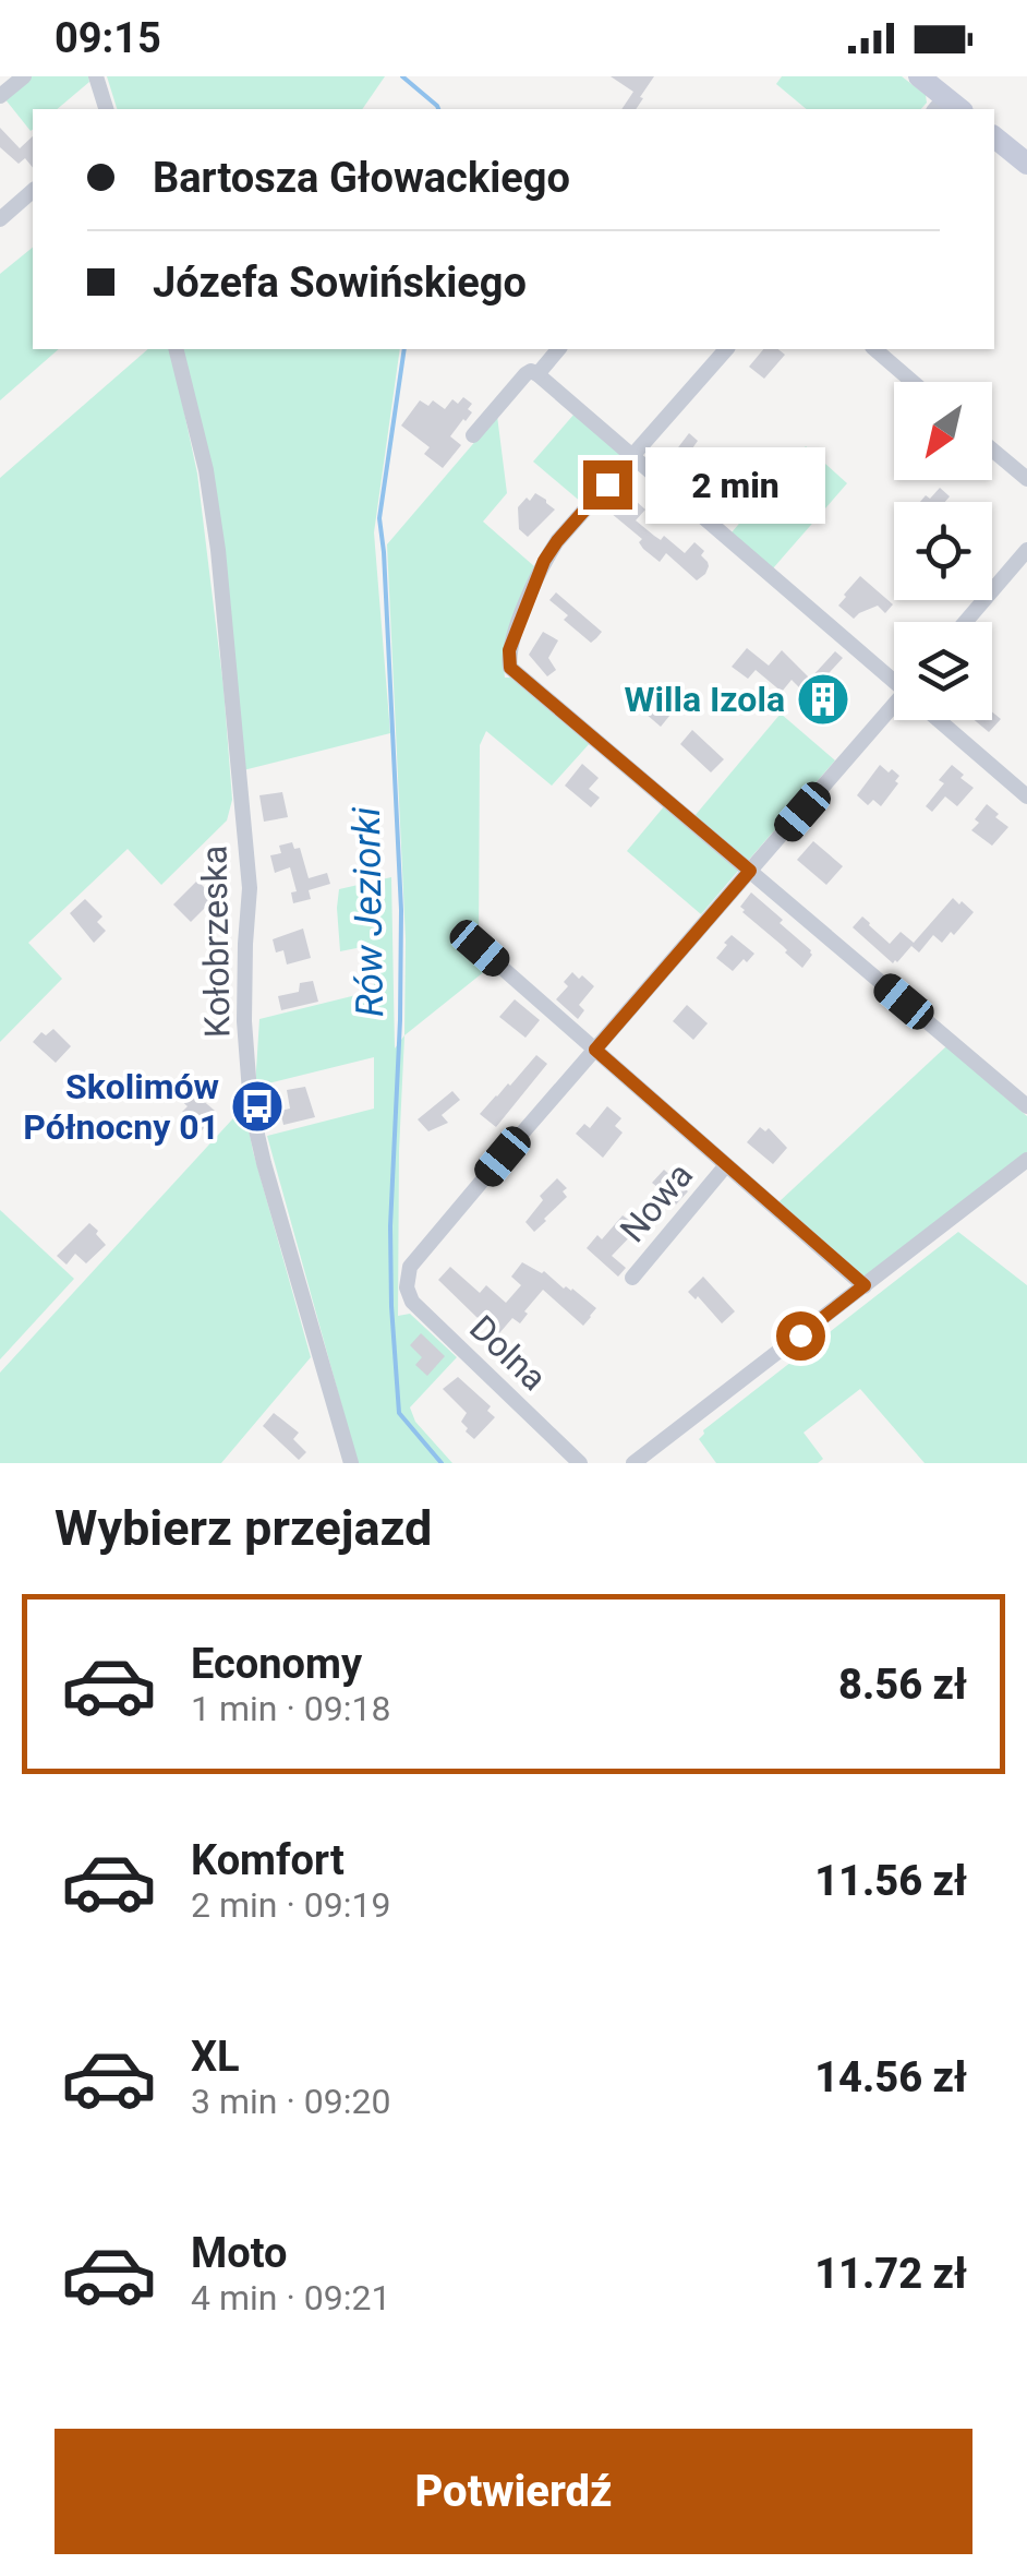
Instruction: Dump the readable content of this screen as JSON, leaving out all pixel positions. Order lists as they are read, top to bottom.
{
  "streets": {
    "street": ["Kołobrzeska", "Nowa", "Dolna"]
  },
  "crossings": [
    ["Nowa", "Dolna"]
  ],
  "water": ["Rów Jeziorki"],
  "places": {
    "building": ["Willa Izola"],
    "bus stop": ["Skolimów Północny 01"]
  },
  "north": "bottom left",
  "page": {
    "status": "09:15",
    "banner": ["Bartosza Głowackiego", "Józefa Sowińskiego"],
    "bubble": "2 min",
    "heading": "Wybierz przejazd",
    "list": [
      {
        "name": "Economy",
        "note": "1 min · 09:18",
        "value": "8.56 zł"
      },
      {
        "name": "Komfort",
        "note": "2 min · 09:19",
        "value": "11.56 zł"
      },
      {
        "name": "XL",
        "note": "3 min · 09:20",
        "value": "14.56 zł"
      },
      {
        "name": "Moto",
        "note": "4 min · 09:21",
        "value": "11.72 zł"
      }
    ],
    "buttons": "Potwierdź"
  }
}
